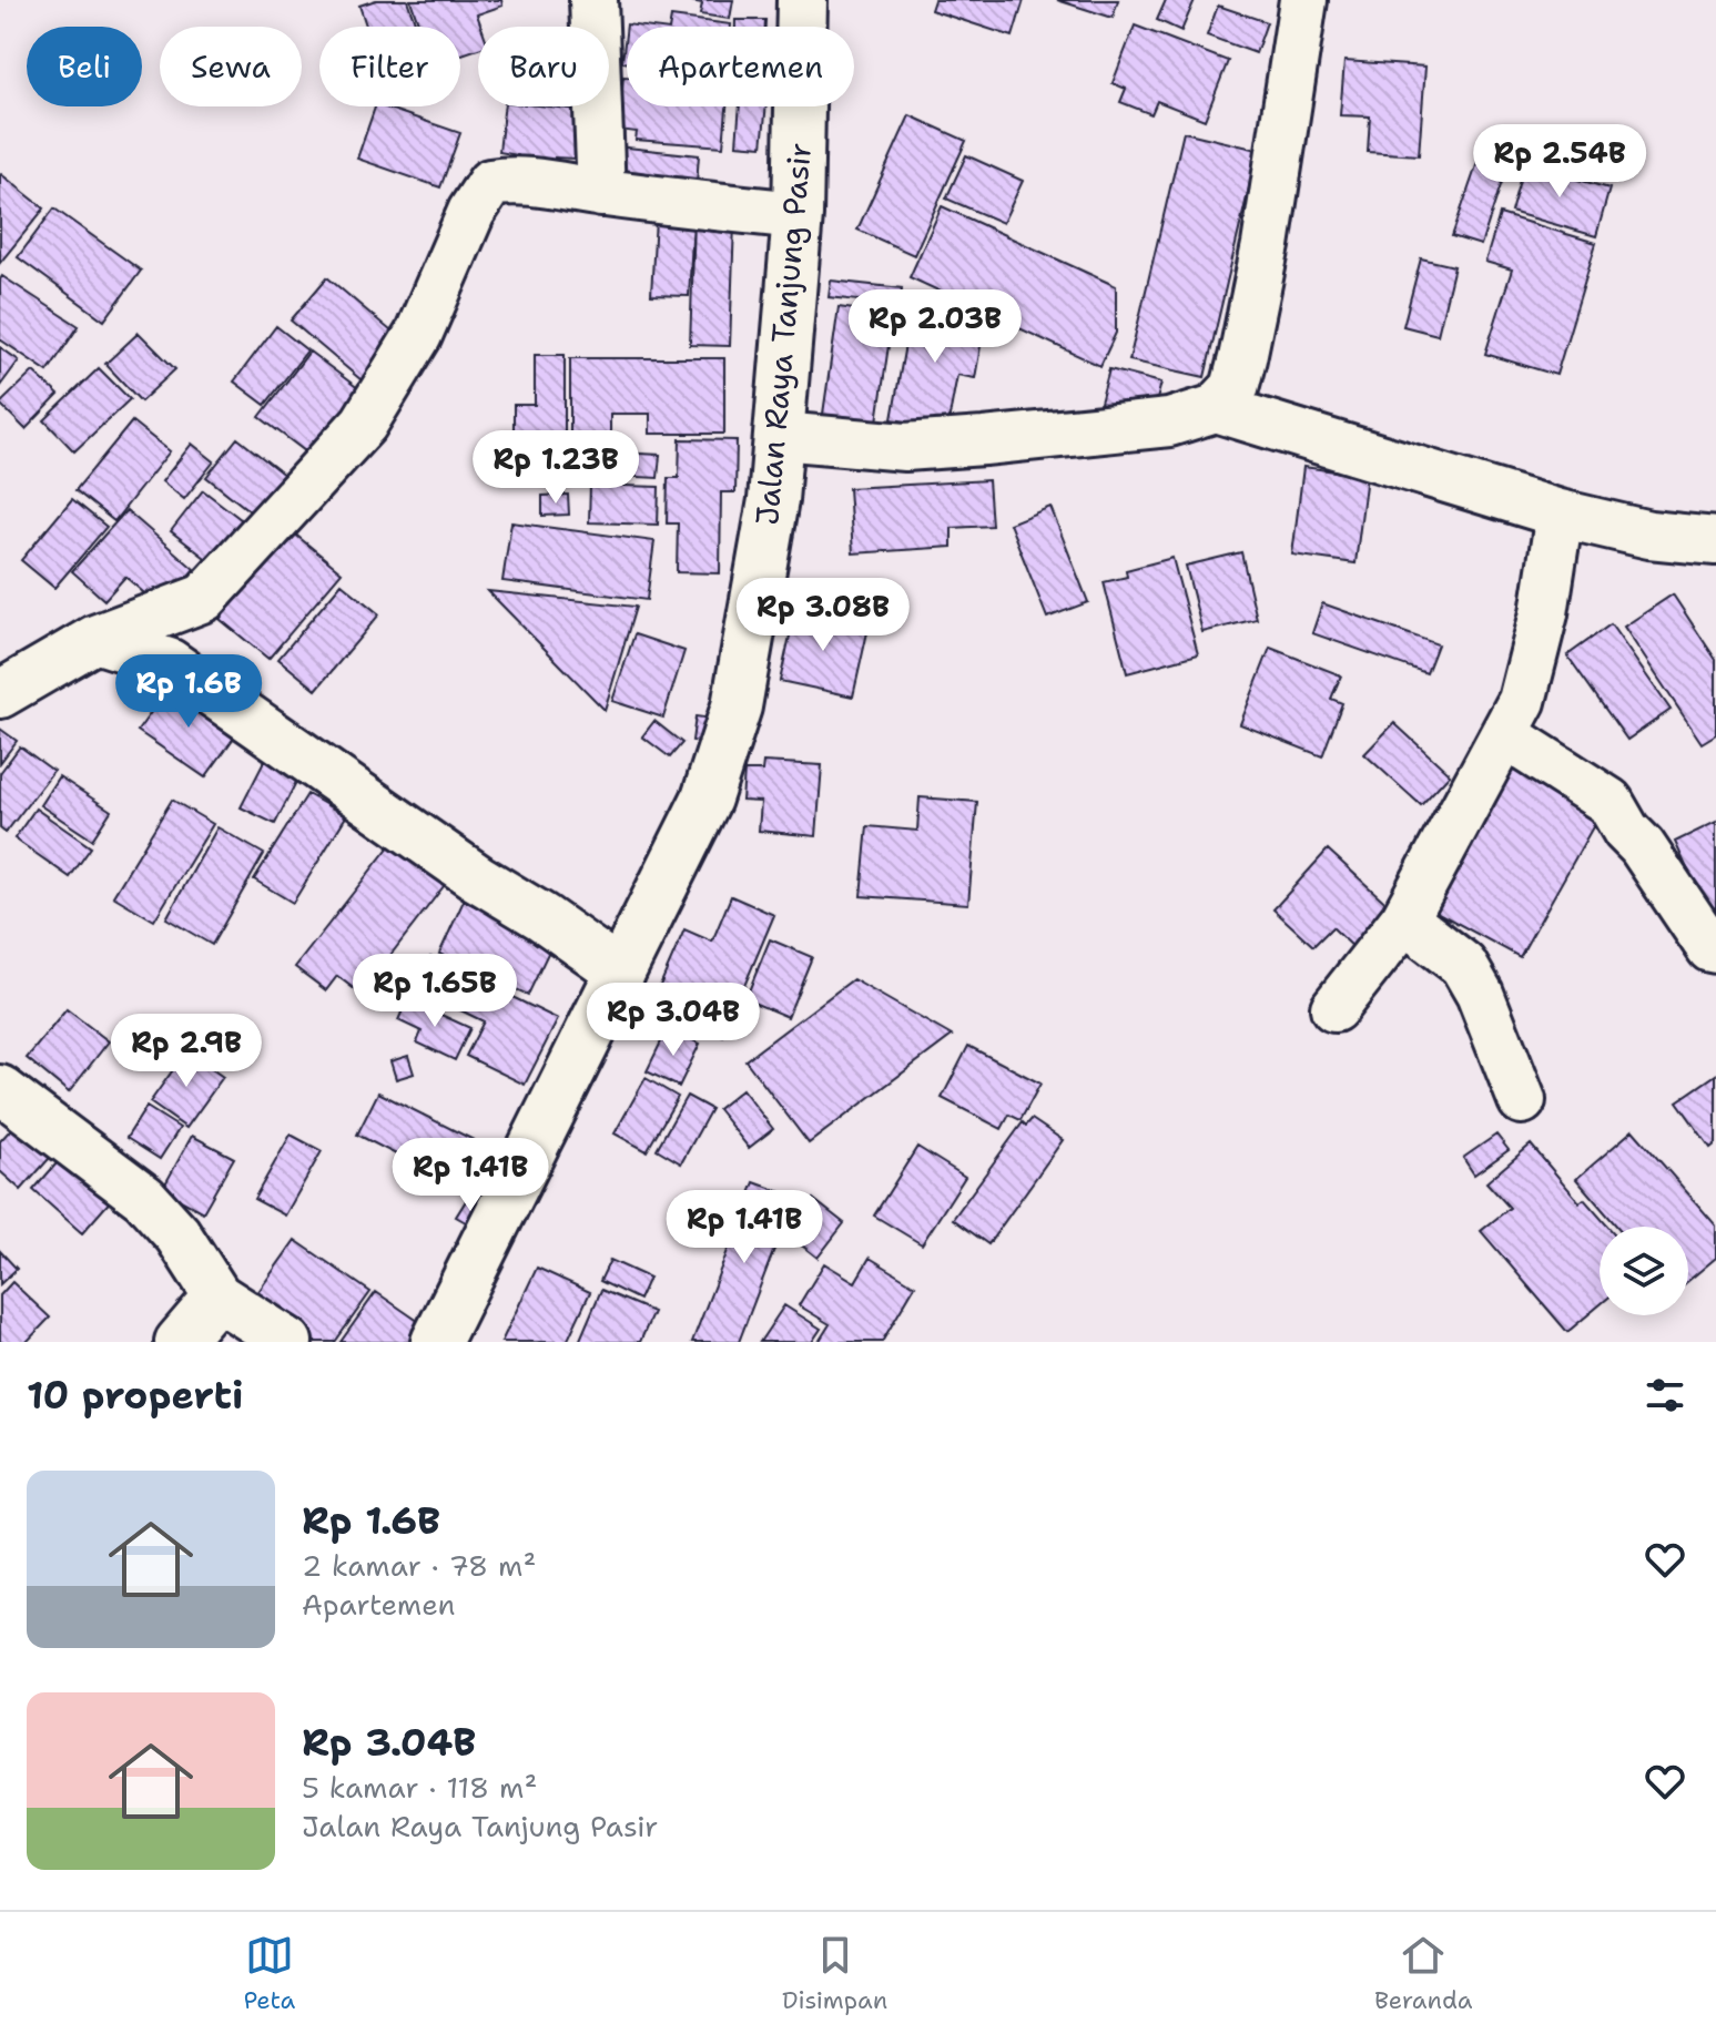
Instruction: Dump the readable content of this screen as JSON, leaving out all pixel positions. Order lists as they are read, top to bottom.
{
  "streets": {
    "street": ["Jalan Raya Tanjung Pasir"]
  },
  "page": {
    "chip": [
      "Beli",
      "Sewa",
      "Filter",
      "Baru",
      "Apartemen"
    ],
    "price": [
      "Rp 2.54B",
      "Rp 2.03B",
      "Rp 1.23B",
      "Rp 3.08B",
      "Rp 1.6B",
      "Rp 1.65B",
      "Rp 3.04B",
      "Rp 2.9B",
      "Rp 1.41B",
      "Rp 1.41B"
    ],
    "heading": "10 properti",
    "list": [
      {
        "name": "Rp 1.6B",
        "note": "2 kamar · 78 m² · Apartemen"
      },
      {
        "name": "Rp 3.04B",
        "note": "5 kamar · 118 m² · Jalan Raya Tanjung Pasir"
      }
    ],
    "tabs": ["Peta", "Disimpan", "Beranda"]
  }
}
